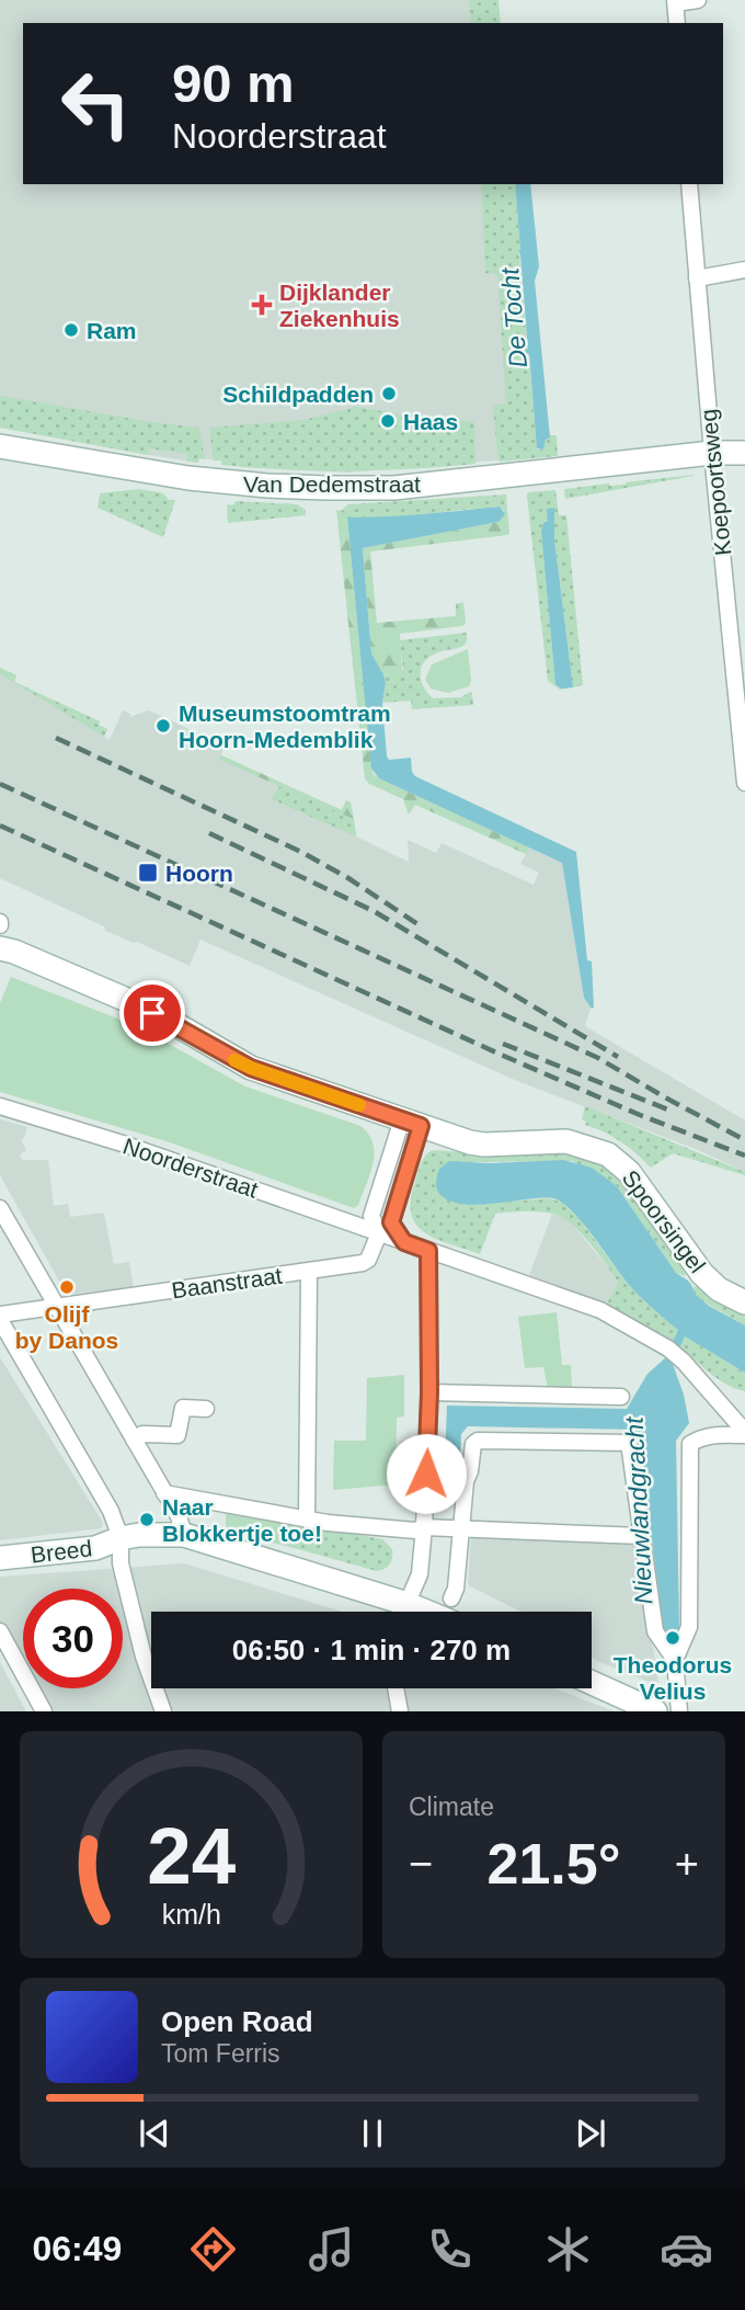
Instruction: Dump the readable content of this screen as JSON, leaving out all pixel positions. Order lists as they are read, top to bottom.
{
  "streets": {
    "street": [
      "Koepoortsweg",
      "Van Dedemstraat",
      "Noorderstraat",
      "Spoorsingel",
      "Baanstraat",
      "Breed"
    ]
  },
  "crossings": [
    ["Koepoortsweg", "Van Dedemstraat"],
    ["Noorderstraat", "Baanstraat"]
  ],
  "water": ["De Tocht", "Nieuwlandgracht"],
  "places": {
    "health": ["Dijklander Ziekenhuis"],
    "other": [
      "Ram",
      "Schildpadden",
      "Haas",
      "Museumstoomtram Hoorn-Medemblik",
      "Olijf by Danos",
      "Naar Blokkertje toe!",
      "Theodorus Velius"
    ],
    "transit": ["Hoorn"]
  },
  "page": {
    "turn": ["90 m", "Noorderstraat"],
    "limit": "30",
    "trip": "06:50 · 1 min · 270 m",
    "tile": "Climate",
    "heat": ["−", "21.5°", "+"],
    "song": ["Open Road", "Tom Ferris"],
    "tabs": "06:49",
    "gauge": ["24", "km/h"]
  }
}
